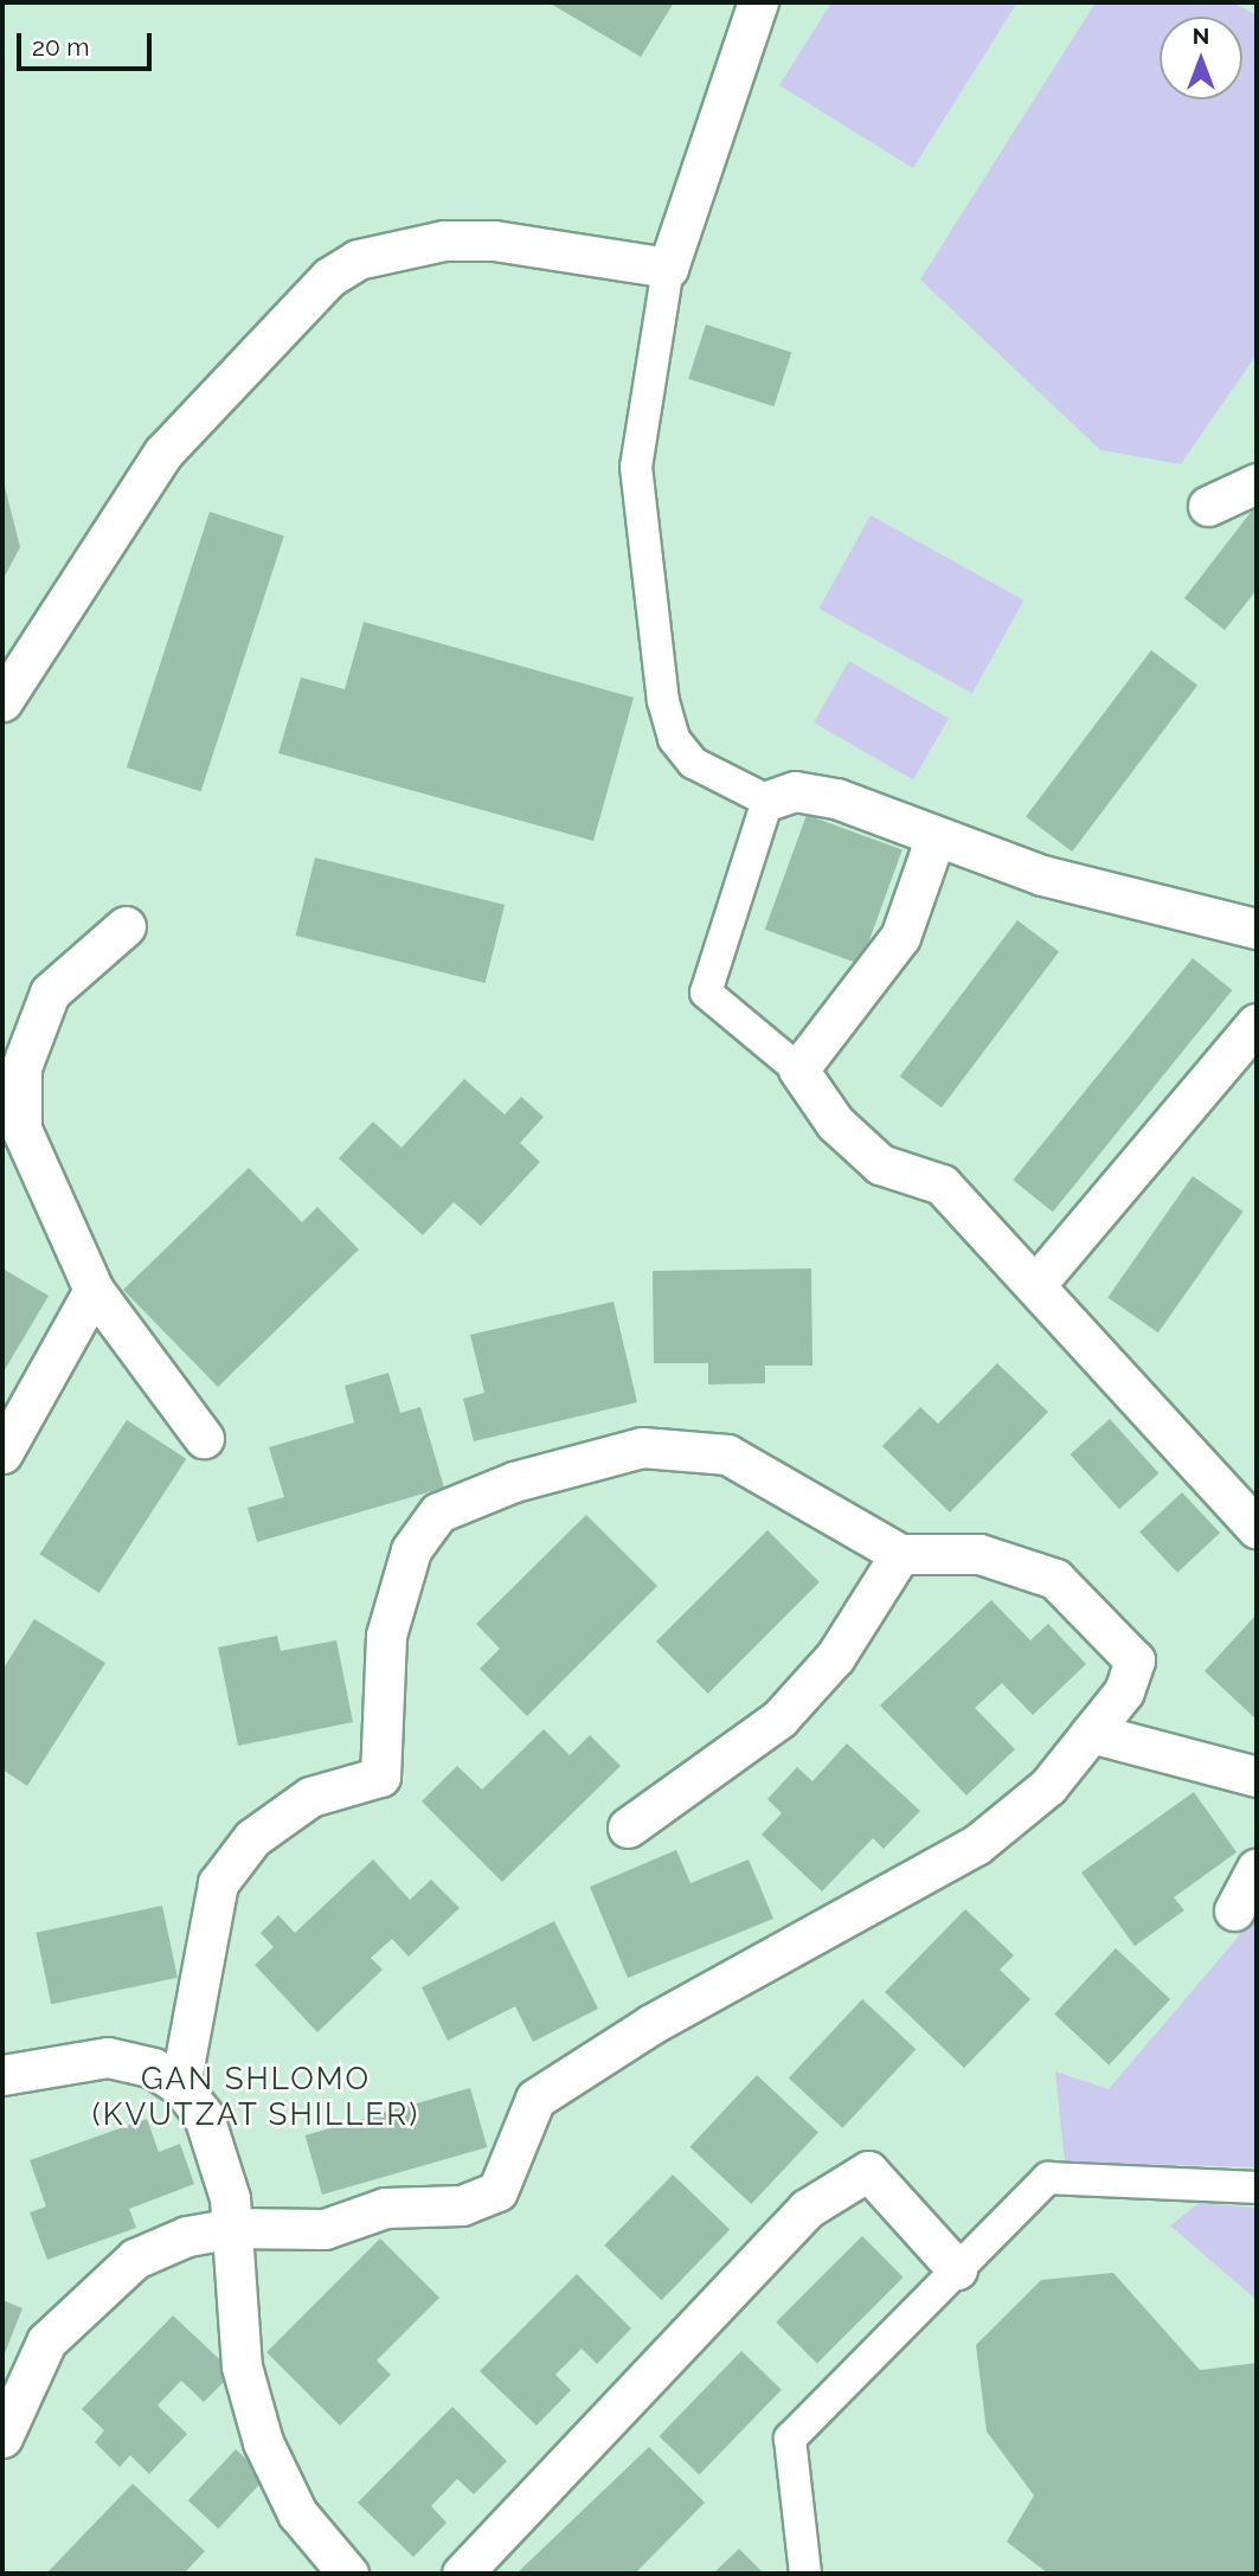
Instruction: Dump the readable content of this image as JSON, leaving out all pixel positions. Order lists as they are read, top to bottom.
{
  "districts": ["GAN SHLOMO (KVUTZAT SHILLER)"],
  "scale_bar": "20 m",
  "north": "top"
}
